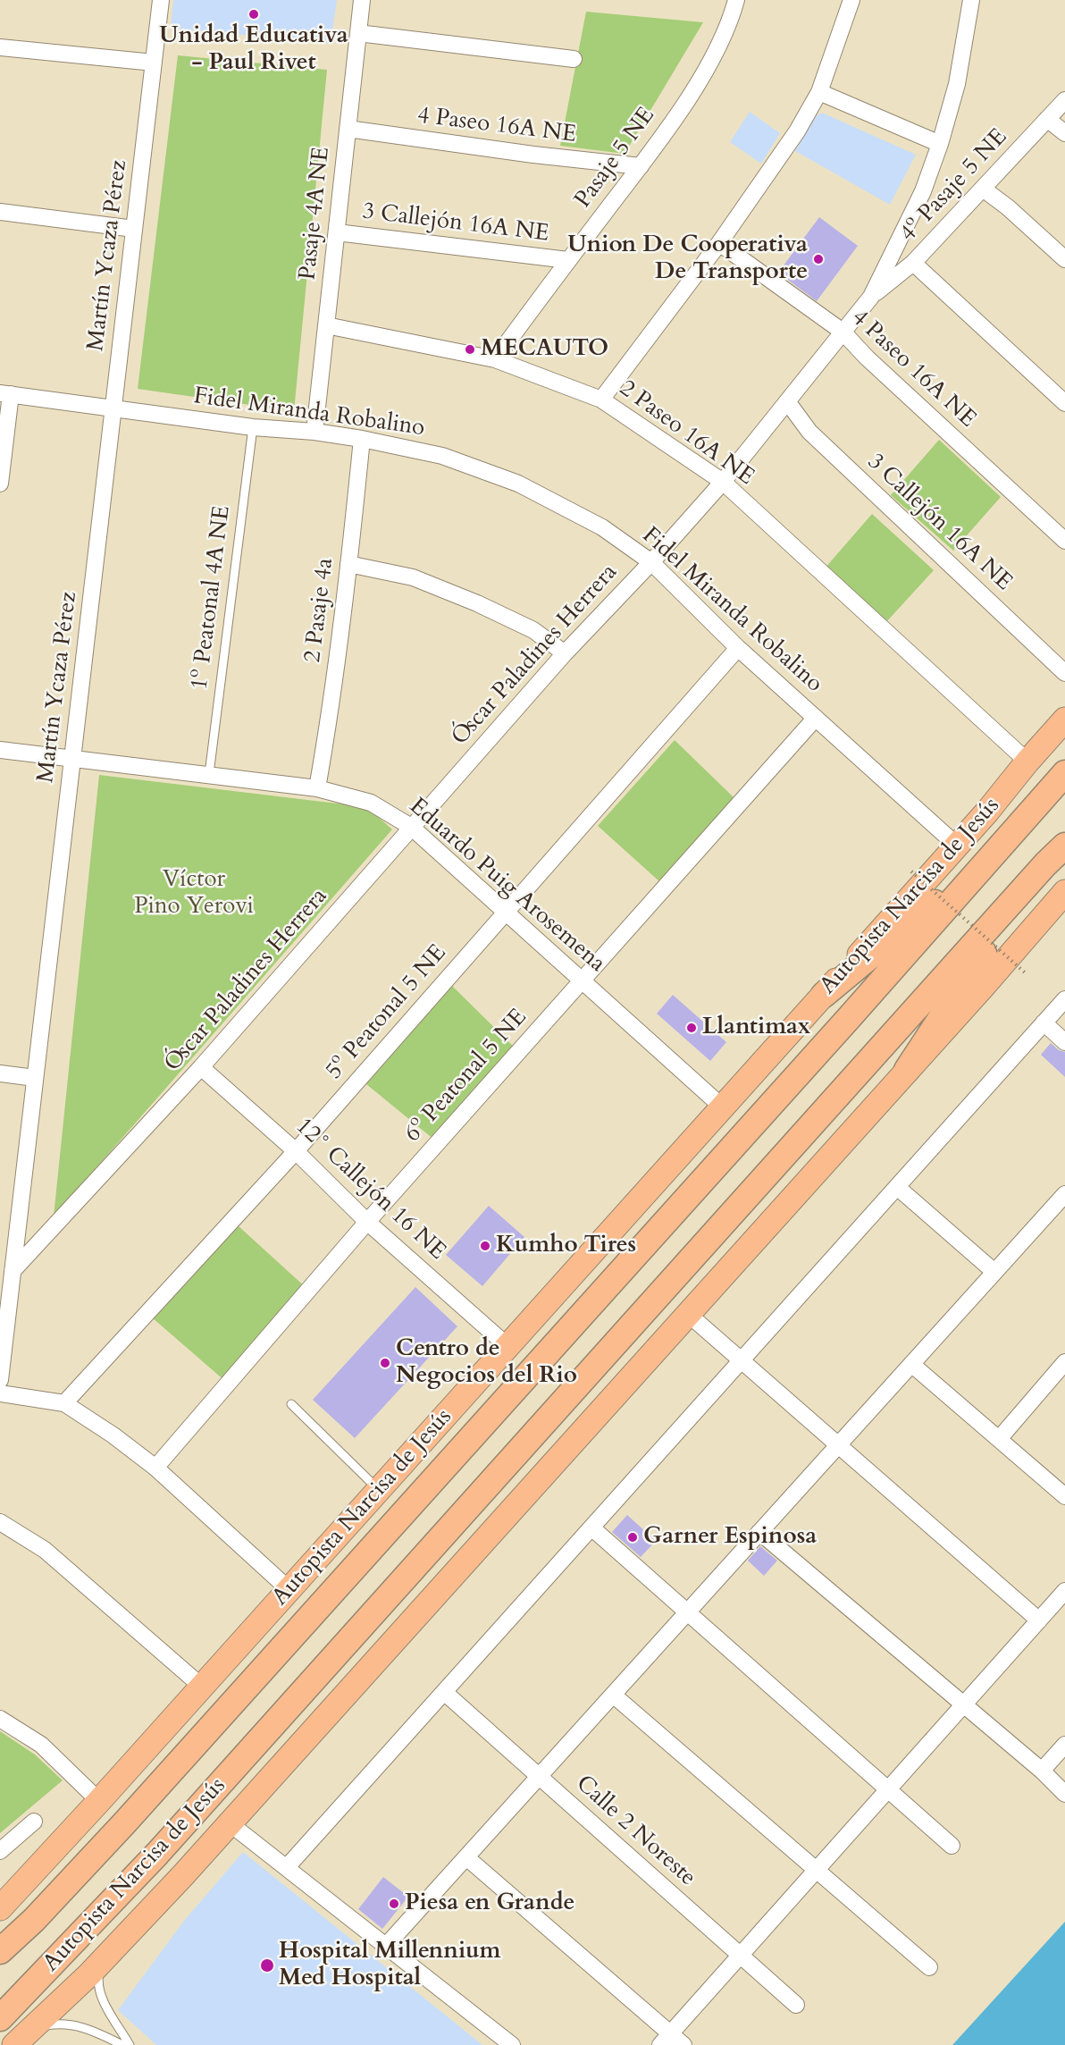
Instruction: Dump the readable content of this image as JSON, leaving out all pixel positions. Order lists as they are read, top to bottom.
{
  "streets": {
    "highway": ["Autopista Narcisa de Jesús"],
    "street": [
      "4 Paseo 16A NE",
      "Pasaje 5 NE",
      "4º Pasaje 5 NE",
      "Pasaje 4A NE",
      "3 Callejón 16A NE",
      "Martín Ycaza Pérez",
      "Fidel Miranda Robalino",
      "2 Paseo 16A NE",
      "2 Pasaje 4a",
      "Óscar Paladines Herrera",
      "Eduardo Puig Arosemena",
      "5º Peatonal 5 NE",
      "6º Peatonal 5 NE",
      "12° Callejón 16 NE",
      "Calle 2 Noreste"
    ],
    "lane": ["1º Peatonal 4A NE"]
  },
  "crossings": [
    ["4 Paseo 16A NE", "Pasaje 5 NE"],
    ["4 Paseo 16A NE", "Pasaje 4A NE"],
    ["4 Paseo 16A NE", "Óscar Paladines Herrera"],
    ["Pasaje 5 NE", "3 Callejón 16A NE"],
    ["Pasaje 5 NE", "2 Paseo 16A NE"],
    ["4º Pasaje 5 NE", "Óscar Paladines Herrera"],
    ["Pasaje 4A NE", "3 Callejón 16A NE"],
    ["Pasaje 4A NE", "Fidel Miranda Robalino"],
    ["Pasaje 4A NE", "2 Paseo 16A NE"],
    ["3 Callejón 16A NE", "Óscar Paladines Herrera"],
    ["Martín Ycaza Pérez", "Fidel Miranda Robalino"],
    ["Martín Ycaza Pérez", "Óscar Paladines Herrera"],
    ["Martín Ycaza Pérez", "Eduardo Puig Arosemena"],
    ["Fidel Miranda Robalino", "1º Peatonal 4A NE"],
    ["Fidel Miranda Robalino", "2 Pasaje 4a"],
    ["Fidel Miranda Robalino", "Óscar Paladines Herrera"],
    ["Fidel Miranda Robalino", "Autopista Narcisa de Jesús"],
    ["Fidel Miranda Robalino", "5º Peatonal 5 NE"],
    ["Fidel Miranda Robalino", "6º Peatonal 5 NE"],
    ["2 Paseo 16A NE", "Óscar Paladines Herrera"],
    ["2 Paseo 16A NE", "Autopista Narcisa de Jesús"],
    ["1º Peatonal 4A NE", "Eduardo Puig Arosemena"],
    ["2 Pasaje 4a", "Eduardo Puig Arosemena"],
    ["Óscar Paladines Herrera", "Eduardo Puig Arosemena"],
    ["Óscar Paladines Herrera", "12° Callejón 16 NE"],
    ["Eduardo Puig Arosemena", "Autopista Narcisa de Jesús"],
    ["Eduardo Puig Arosemena", "5º Peatonal 5 NE"],
    ["Eduardo Puig Arosemena", "6º Peatonal 5 NE"],
    ["Autopista Narcisa de Jesús", "12° Callejón 16 NE"],
    ["5º Peatonal 5 NE", "12° Callejón 16 NE"],
    ["6º Peatonal 5 NE", "12° Callejón 16 NE"]
  ],
  "parks": ["Víctor Pino Yerovi"],
  "places": [
    "Unidad Educativa - Paul Rivet",
    "Union De Cooperativa De Transporte",
    "MECAUTO",
    "Llantimax",
    "Kumho Tires",
    "Centro de Negocios del Rio",
    "Garner Espinosa",
    "Piesa en Grande",
    "Hospital Millennium Med Hospital"
  ]
}
